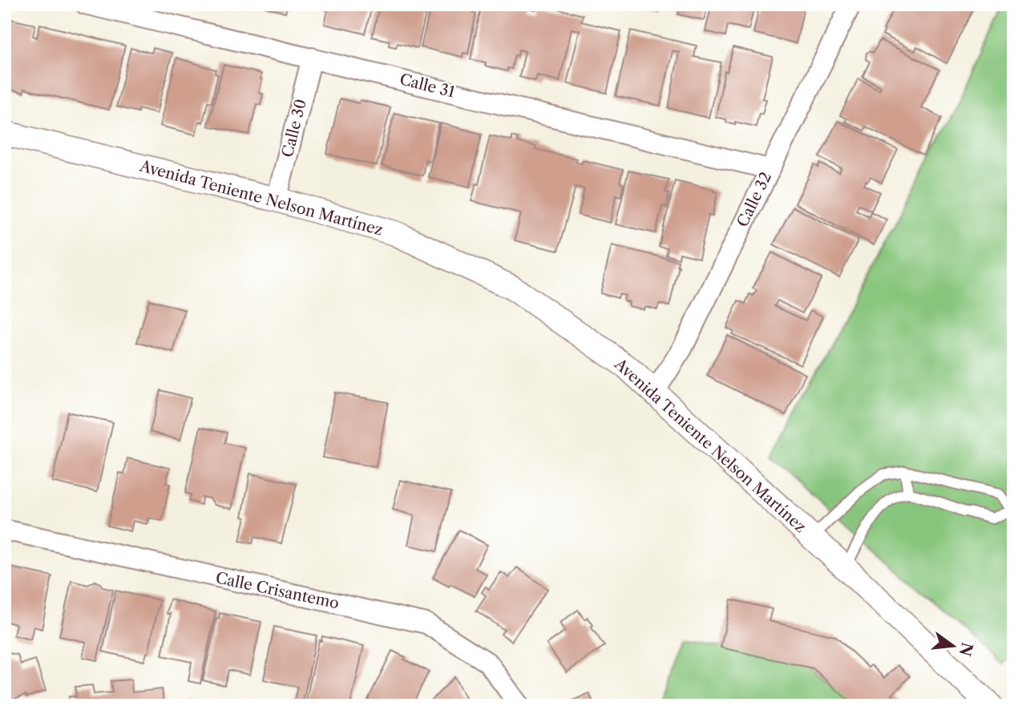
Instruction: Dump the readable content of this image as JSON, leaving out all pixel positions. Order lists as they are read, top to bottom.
{
  "streets": {
    "street": [
      "Calle 31",
      "Calle 30",
      "Avenida Teniente Nelson Martínez",
      "Calle 32",
      "Calle Crisantemo"
    ]
  },
  "crossings": [
    ["Calle 31", "Calle 30"],
    ["Calle 31", "Calle 32"],
    ["Calle 30", "Avenida Teniente Nelson Martínez"],
    ["Avenida Teniente Nelson Martínez", "Calle 32"]
  ],
  "north": "right"
}
